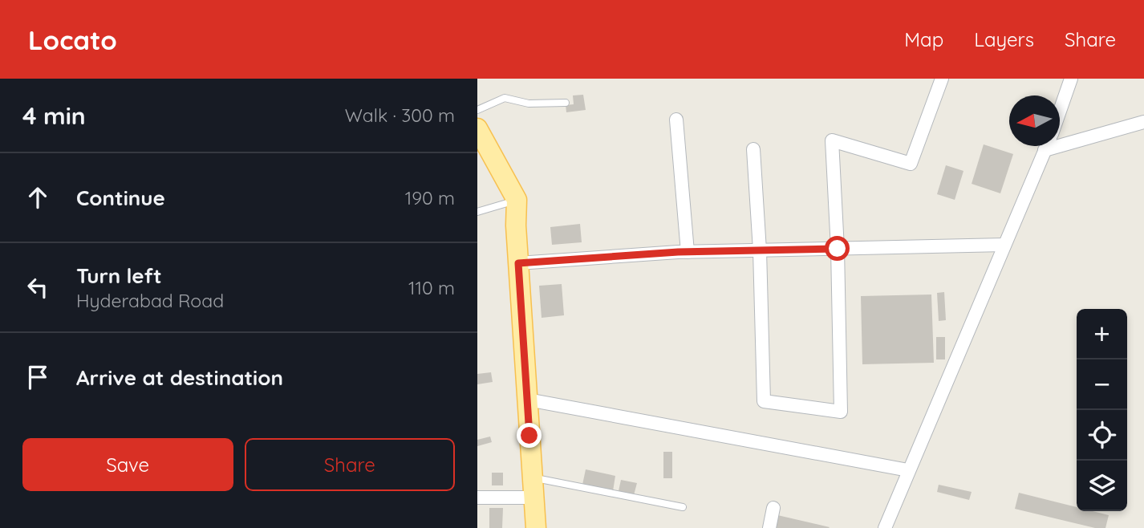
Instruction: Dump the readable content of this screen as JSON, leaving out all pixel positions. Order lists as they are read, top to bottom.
{
  "north": "left",
  "page": {
    "header": "Locato",
    "nav": ["Map", "Layers", "Share"],
    "heading": ["4 min", "Walk · 300 m"],
    "list": [
      ["Continue", "190 m"],
      ["Turn left", "Hyderabad Road", "110 m"],
      "Arrive at destination"
    ],
    "map_buttons": ["+", "−"],
    "buttons": ["Save", "Share"]
  }
}
